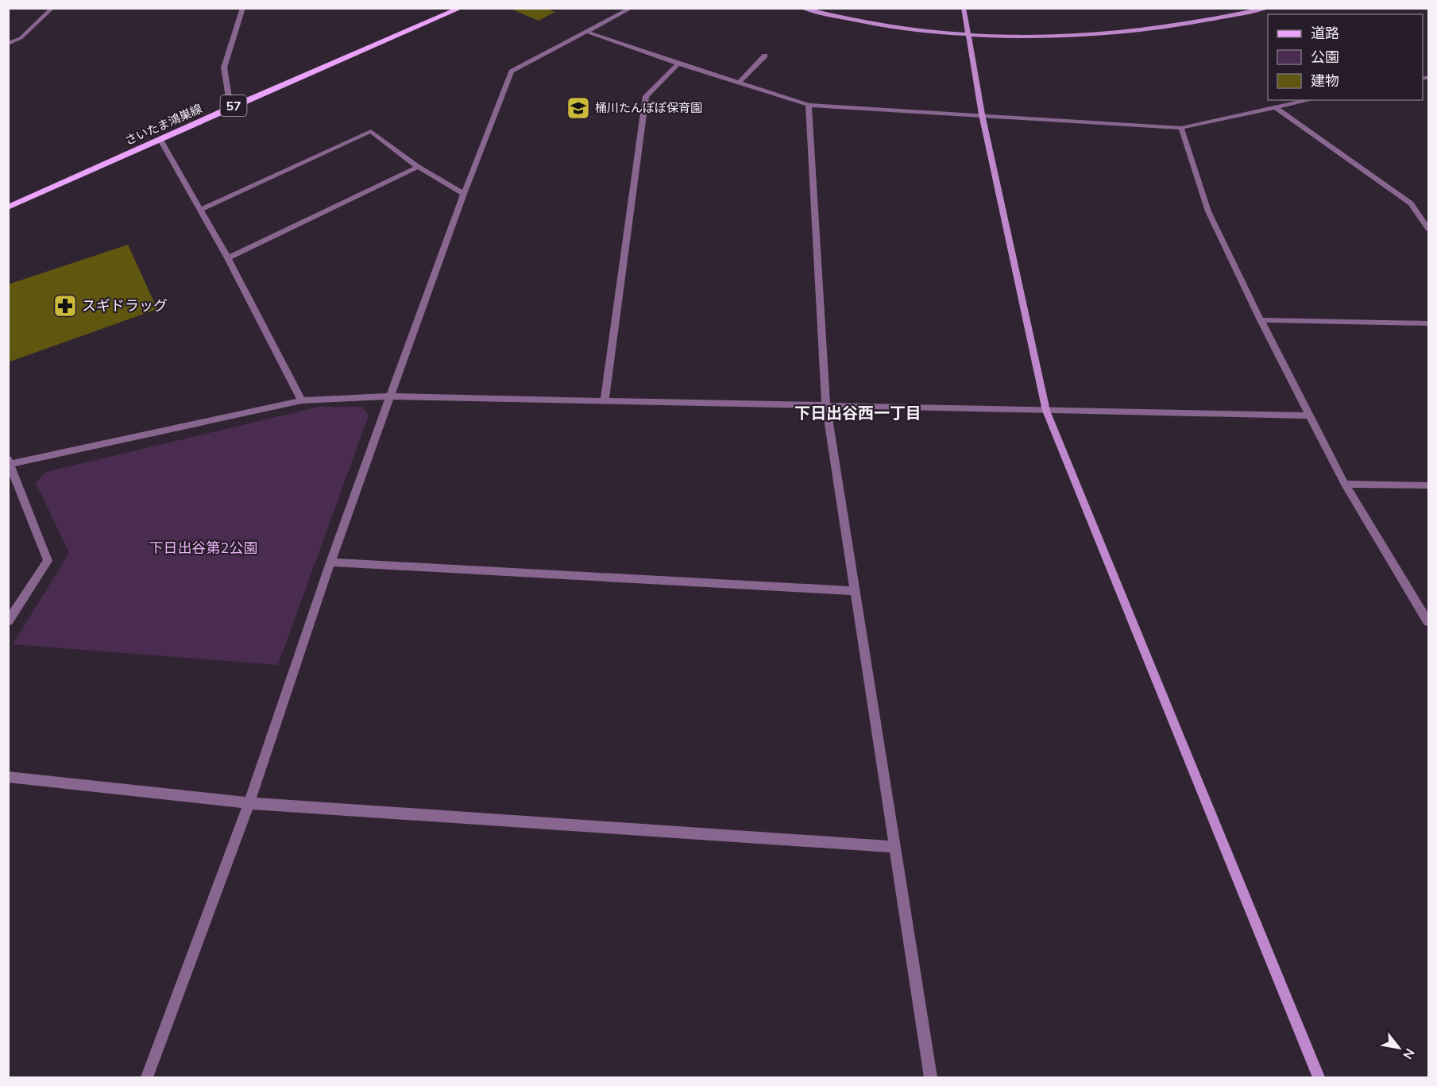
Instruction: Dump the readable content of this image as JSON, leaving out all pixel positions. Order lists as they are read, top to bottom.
{
  "streets": {
    "main road": ["57", "さいたま鴻巣線"]
  },
  "districts": ["下日出谷西一丁目"],
  "parks": ["下日出谷第2公園"],
  "places": {
    "school or university": ["桶川たんぽぽ保育園"],
    "pharmacy": ["スギドラッグ"]
  },
  "legend": ["道路", "公園", "建物"],
  "north": "bottom right"
}
